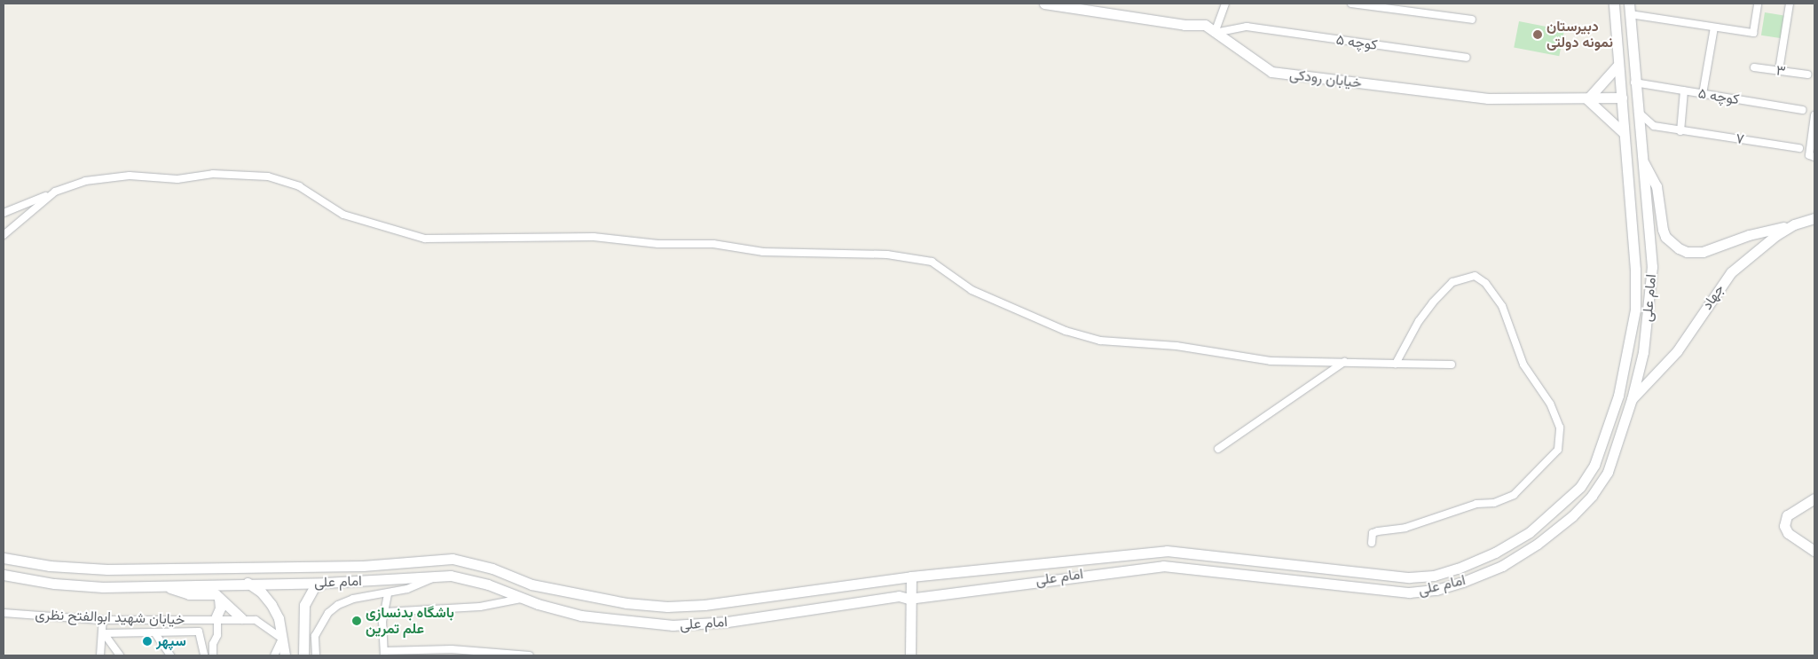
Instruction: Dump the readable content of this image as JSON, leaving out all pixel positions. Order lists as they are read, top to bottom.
{
  "streets": {
    "main road": ["خیابان رودکی", "جهاد", "امام علی"],
    "street": [
      "کوچه ۵",
      "۳",
      "۷",
      "خیابان شهید ابوالفتح نظری"
    ]
  },
  "crossings": [
    ["کوچه ۵", "خیابان رودکی"],
    ["کوچه ۵", "امام علی"],
    ["خیابان رودکی", "امام علی"],
    ["۷", "امام علی"],
    ["جهاد", "امام علی"]
  ],
  "places": ["دبیرستان نمونه دولتی", "باشگاه بدنسازی علم تمرین", "سپهر"]
}
